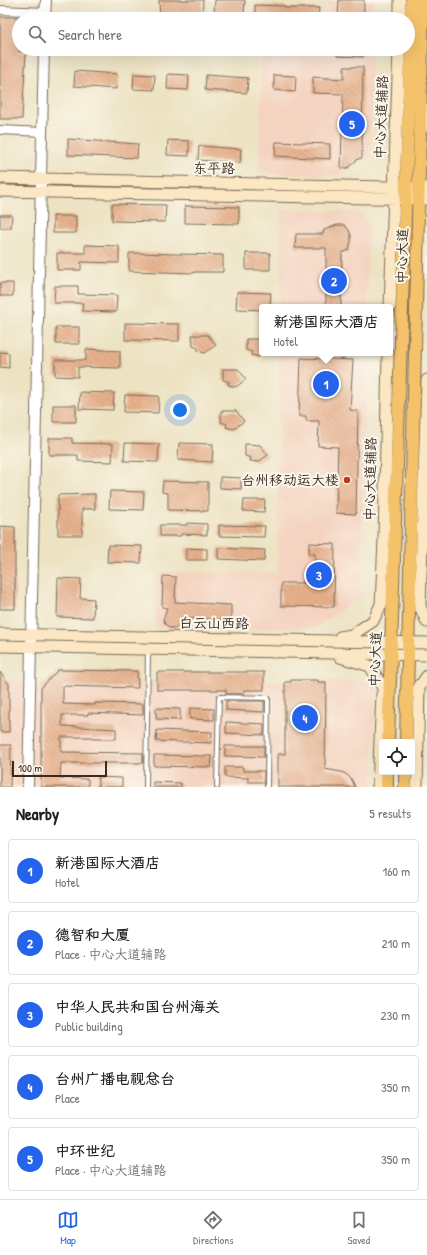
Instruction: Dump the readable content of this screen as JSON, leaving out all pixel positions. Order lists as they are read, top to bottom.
{
  "streets": {
    "main road": [
      "中心大道辅路",
      "东平路",
      "中心大道",
      "白云山西路"
    ]
  },
  "crossings": [
    ["中心大道辅路", "东平路"],
    ["中心大道辅路", "中心大道"],
    ["东平路", "中心大道"],
    ["中心大道", "白云山西路"]
  ],
  "places": ["台州移动运大楼"],
  "scale_bar": "100 m",
  "page": {
    "search": "Search here",
    "pins": [
      "5",
      "2",
      "1",
      "3",
      "4"
    ],
    "popup": ["新港国际大酒店", "Hotel"],
    "scale": "100 m",
    "heading": ["Nearby", "5 results"],
    "list": [
      {
        "mark": "1",
        "name": "新港国际大酒店",
        "note": "Hotel",
        "value": "160 m"
      },
      {
        "mark": "2",
        "name": "德智和大厦",
        "note": "Place · 中心大道辅路",
        "value": "210 m"
      },
      {
        "mark": "3",
        "name": "中华人民共和国台州海关",
        "note": "Public building",
        "value": "230 m"
      },
      {
        "mark": "4",
        "name": "台州广播电视总台",
        "note": "Place",
        "value": "350 m"
      },
      {
        "mark": "5",
        "name": "中环世纪",
        "note": "Place · 中心大道辅路",
        "value": "350 m"
      }
    ],
    "nav": ["Map", "Directions", "Saved"]
  }
}
